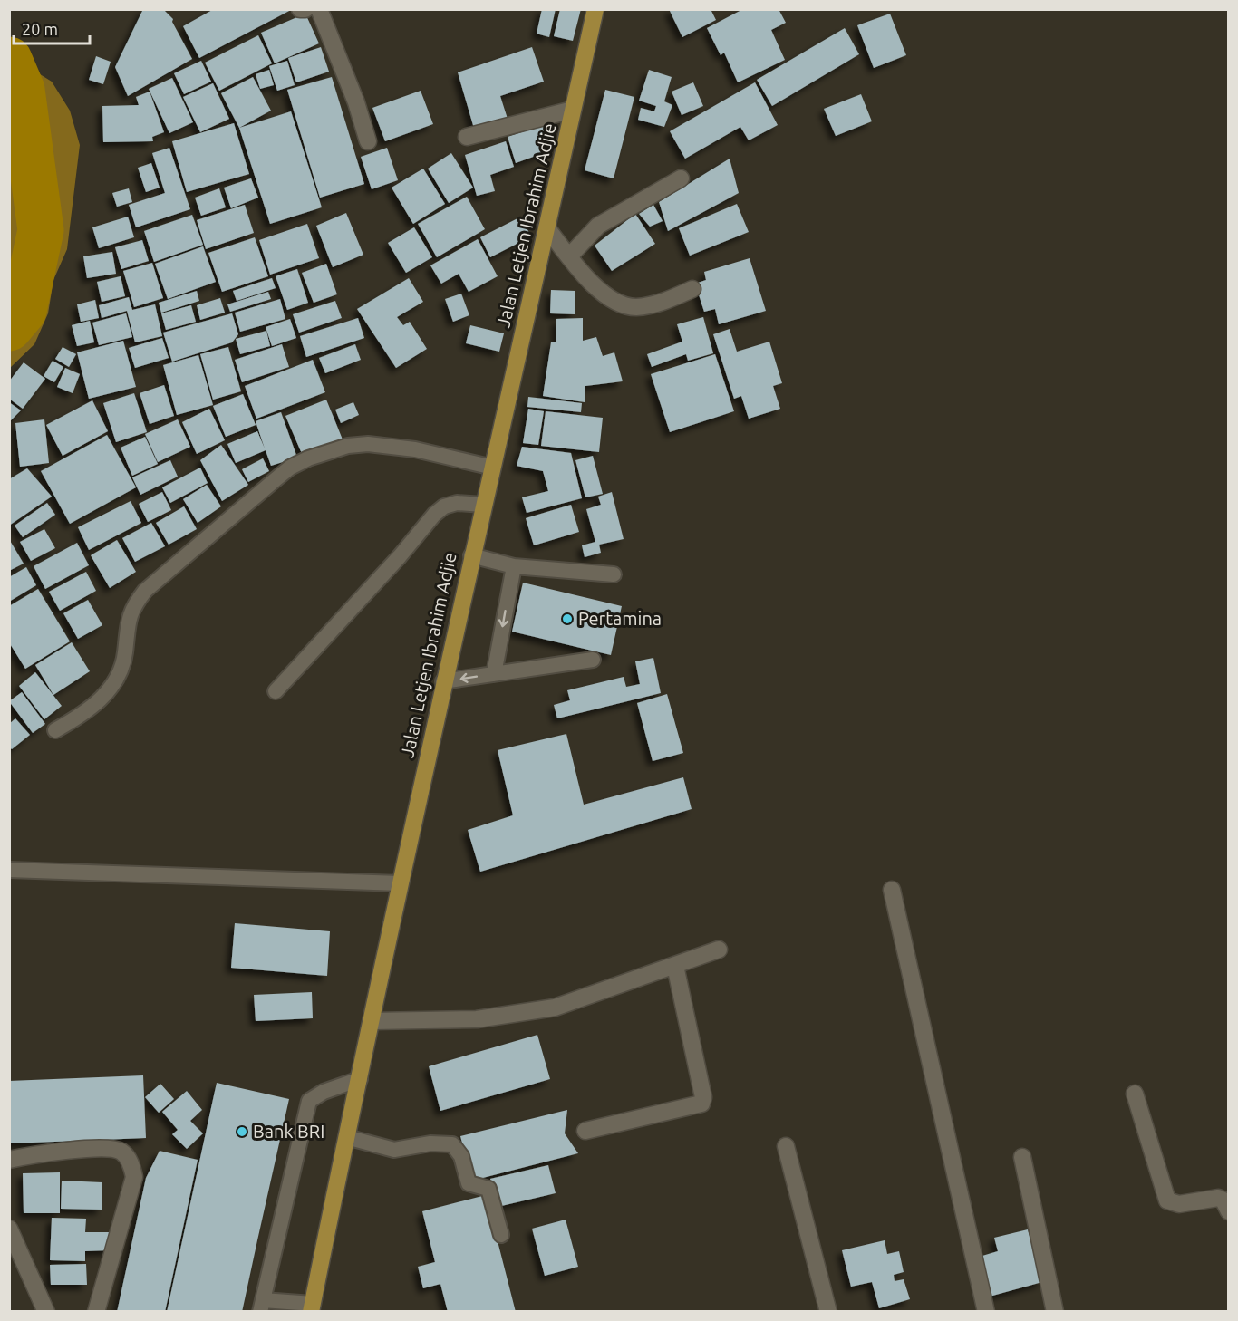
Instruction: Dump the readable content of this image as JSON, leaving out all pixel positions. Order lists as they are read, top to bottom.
{
  "streets": {
    "main road": ["Jalan Letjen Ibrahim Adjie"]
  },
  "places": ["Pertamina", "Bank BRI"],
  "scale_bar": "20 m"
}
